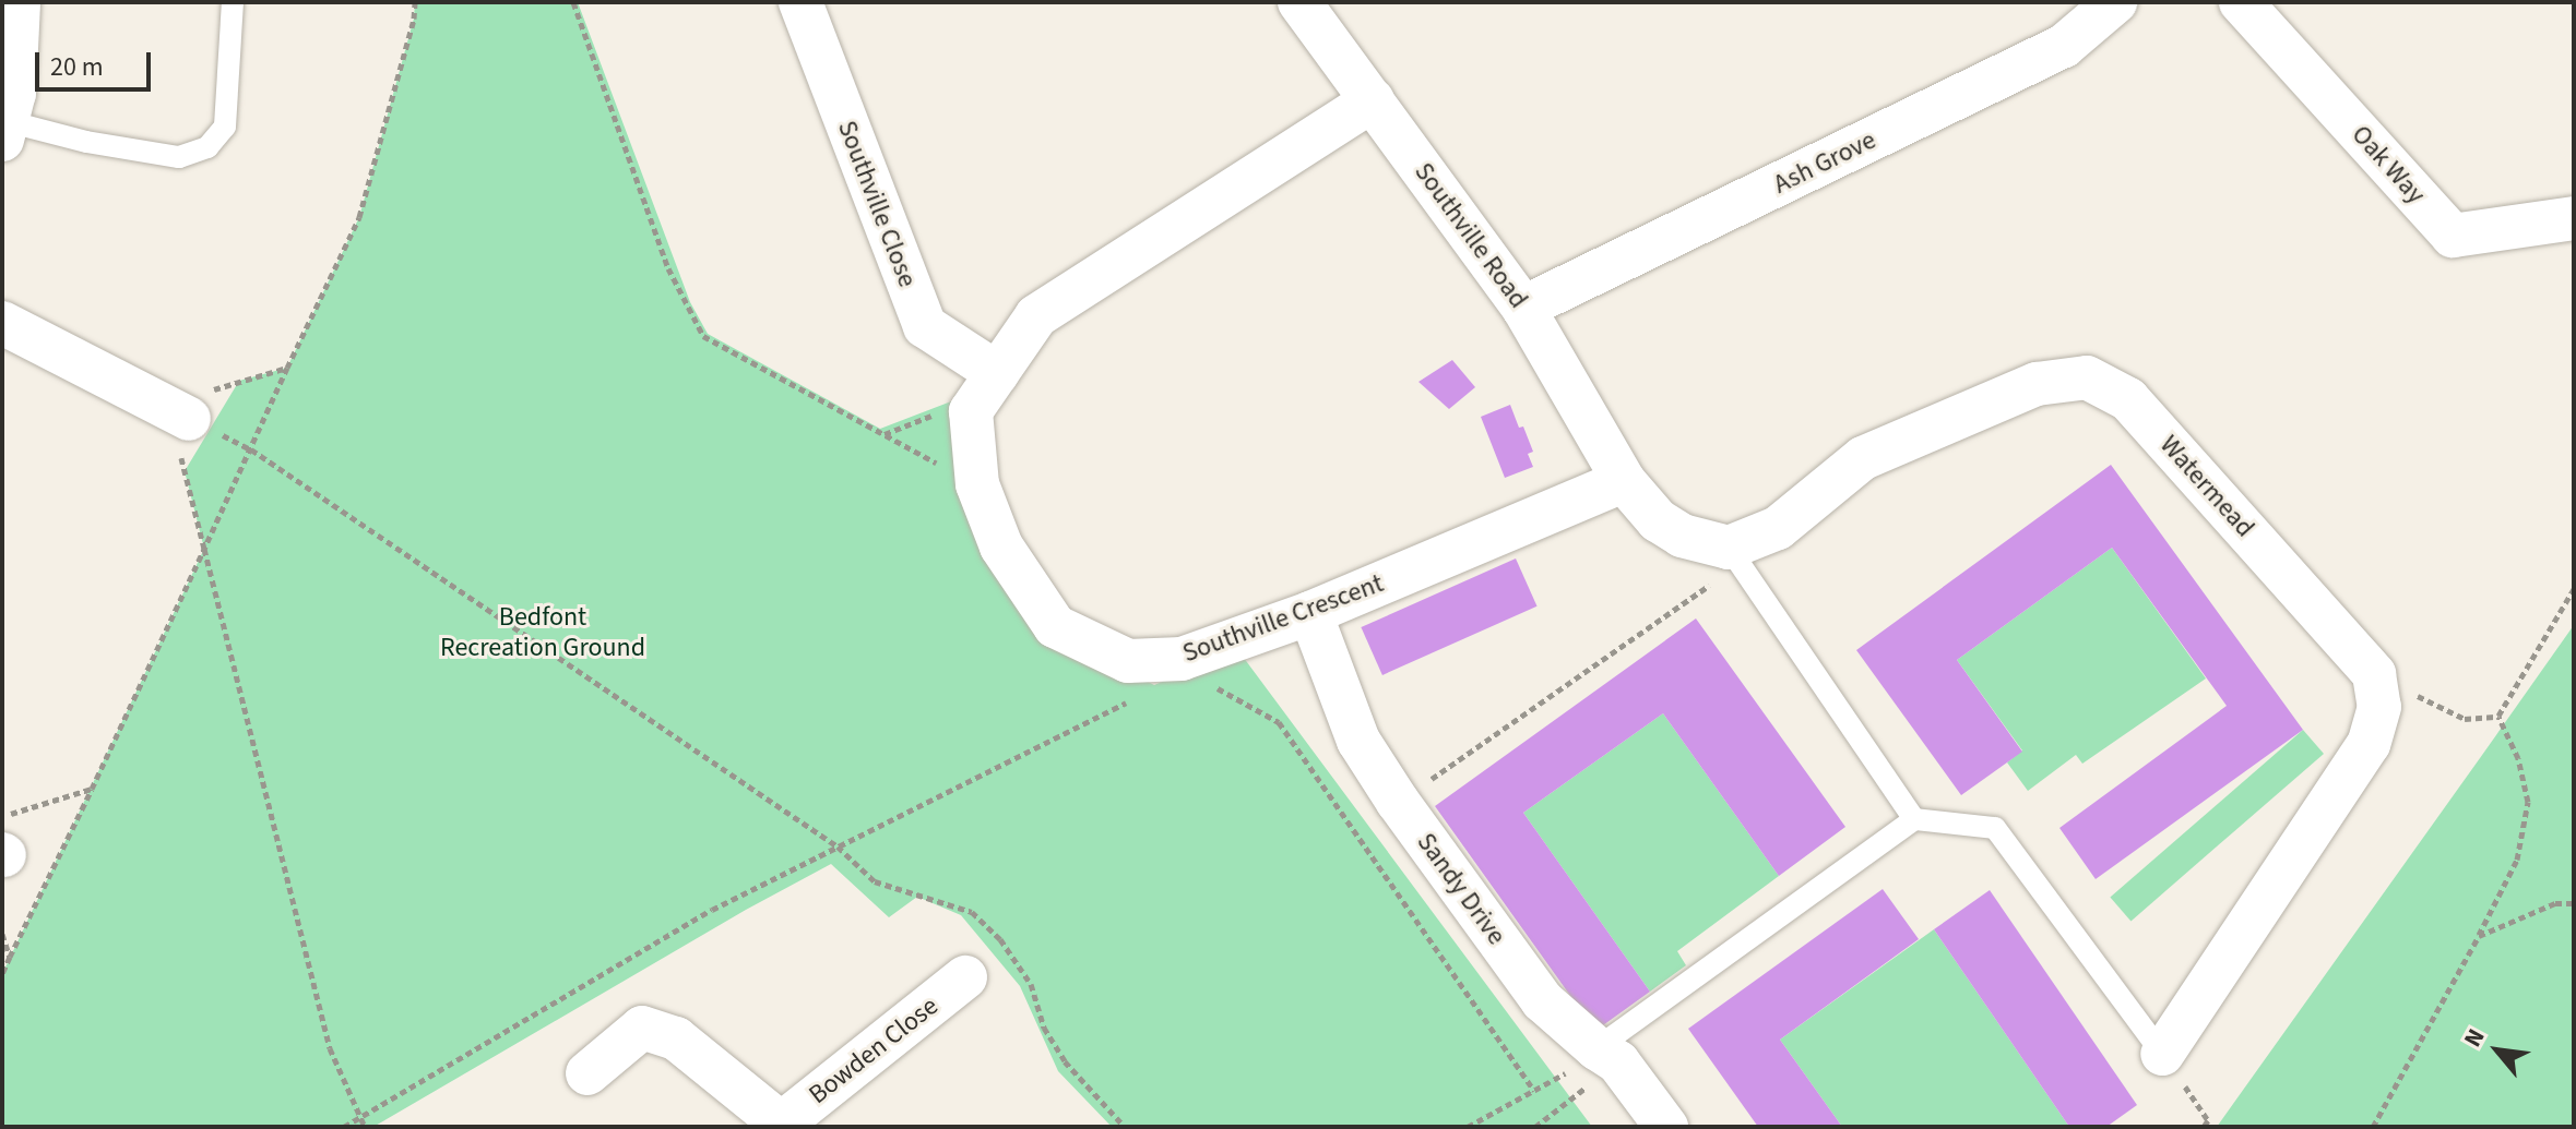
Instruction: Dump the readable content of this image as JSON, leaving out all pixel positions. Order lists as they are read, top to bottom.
{
  "streets": {
    "street": [
      "Ash Grove",
      "Oak Way",
      "Southville Close",
      "Southville Road",
      "Watermead",
      "Southville Crescent",
      "Sandy Drive",
      "Bowden Close"
    ]
  },
  "crossings": [
    ["Ash Grove", "Southville Road"],
    ["Southville Close", "Southville Crescent"],
    ["Southville Road", "Southville Crescent"],
    ["Southville Crescent", "Sandy Drive"]
  ],
  "parks": ["Bedfont Recreation Ground"],
  "scale_bar": "20 m",
  "north": "top left"
}
